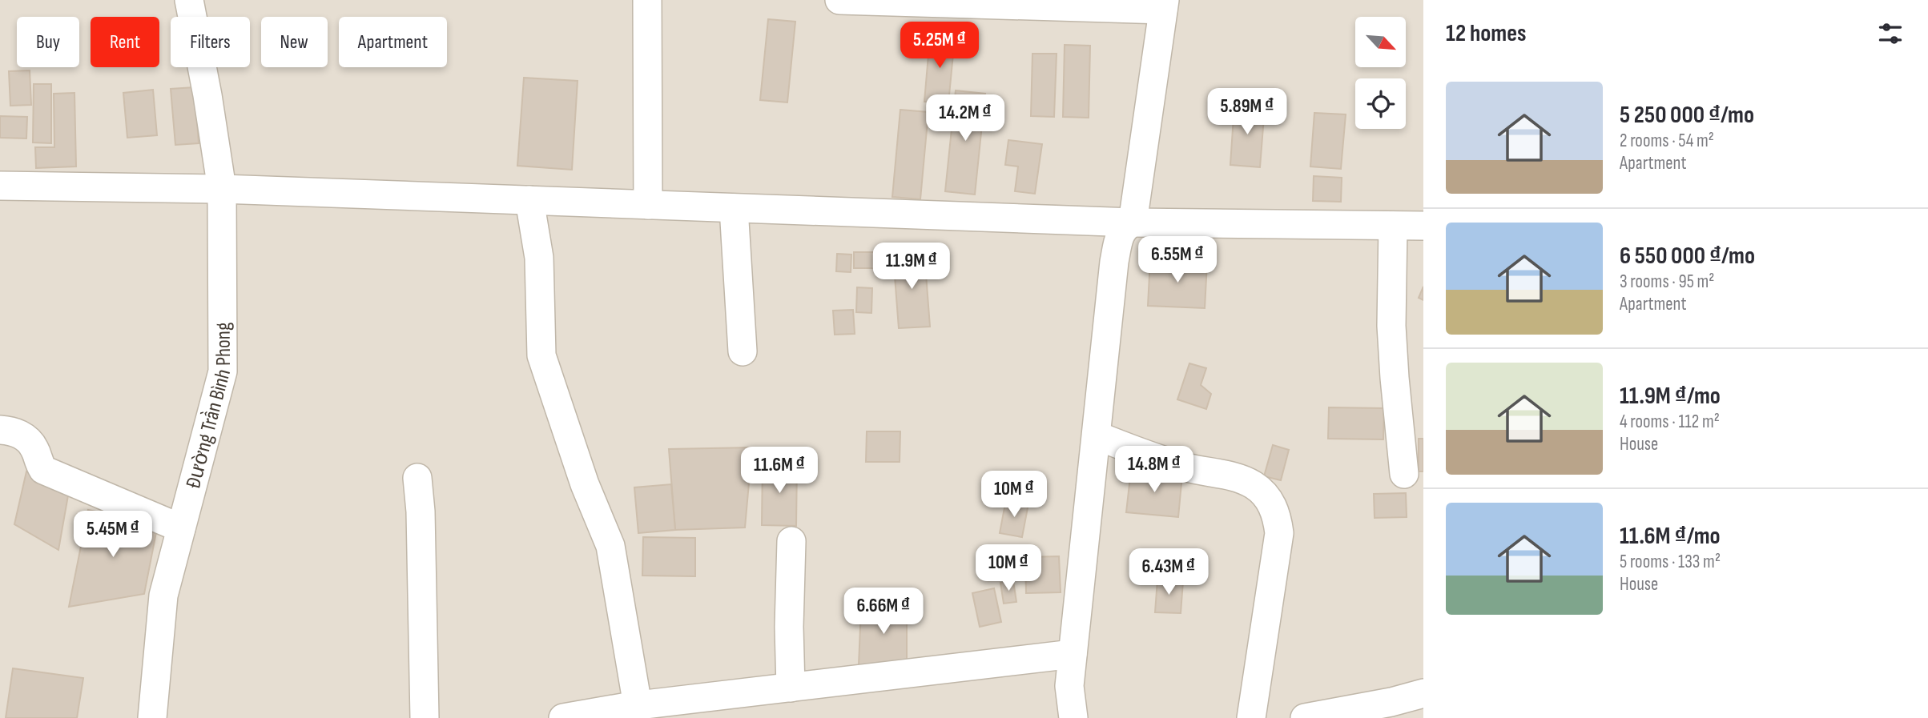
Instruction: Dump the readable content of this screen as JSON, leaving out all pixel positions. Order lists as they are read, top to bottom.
{
  "streets": {
    "street": ["Đường Trần Bình Phong"]
  },
  "north": "bottom right",
  "page": {
    "heading": "12 homes",
    "chip": [
      "Buy",
      "Rent",
      "Filters",
      "New",
      "Apartment"
    ],
    "price": [
      "5.25M ₫",
      "5.89M ₫",
      "14.2M ₫",
      "6.55M ₫",
      "11.9M ₫",
      "14.8M ₫",
      "11.6M ₫",
      "10M ₫",
      "5.45M ₫",
      "10M ₫",
      "6.43M ₫",
      "6.66M ₫"
    ],
    "list": [
      {
        "name": "5 250 000 ₫/mo",
        "note": "2 rooms · 54 m² · Apartment"
      },
      {
        "name": "6 550 000 ₫/mo",
        "note": "3 rooms · 95 m² · Apartment"
      },
      {
        "name": "11.9M ₫/mo",
        "note": "4 rooms · 112 m² · House"
      },
      {
        "name": "11.6M ₫/mo",
        "note": "5 rooms · 133 m² · House"
      }
    ]
  }
}
